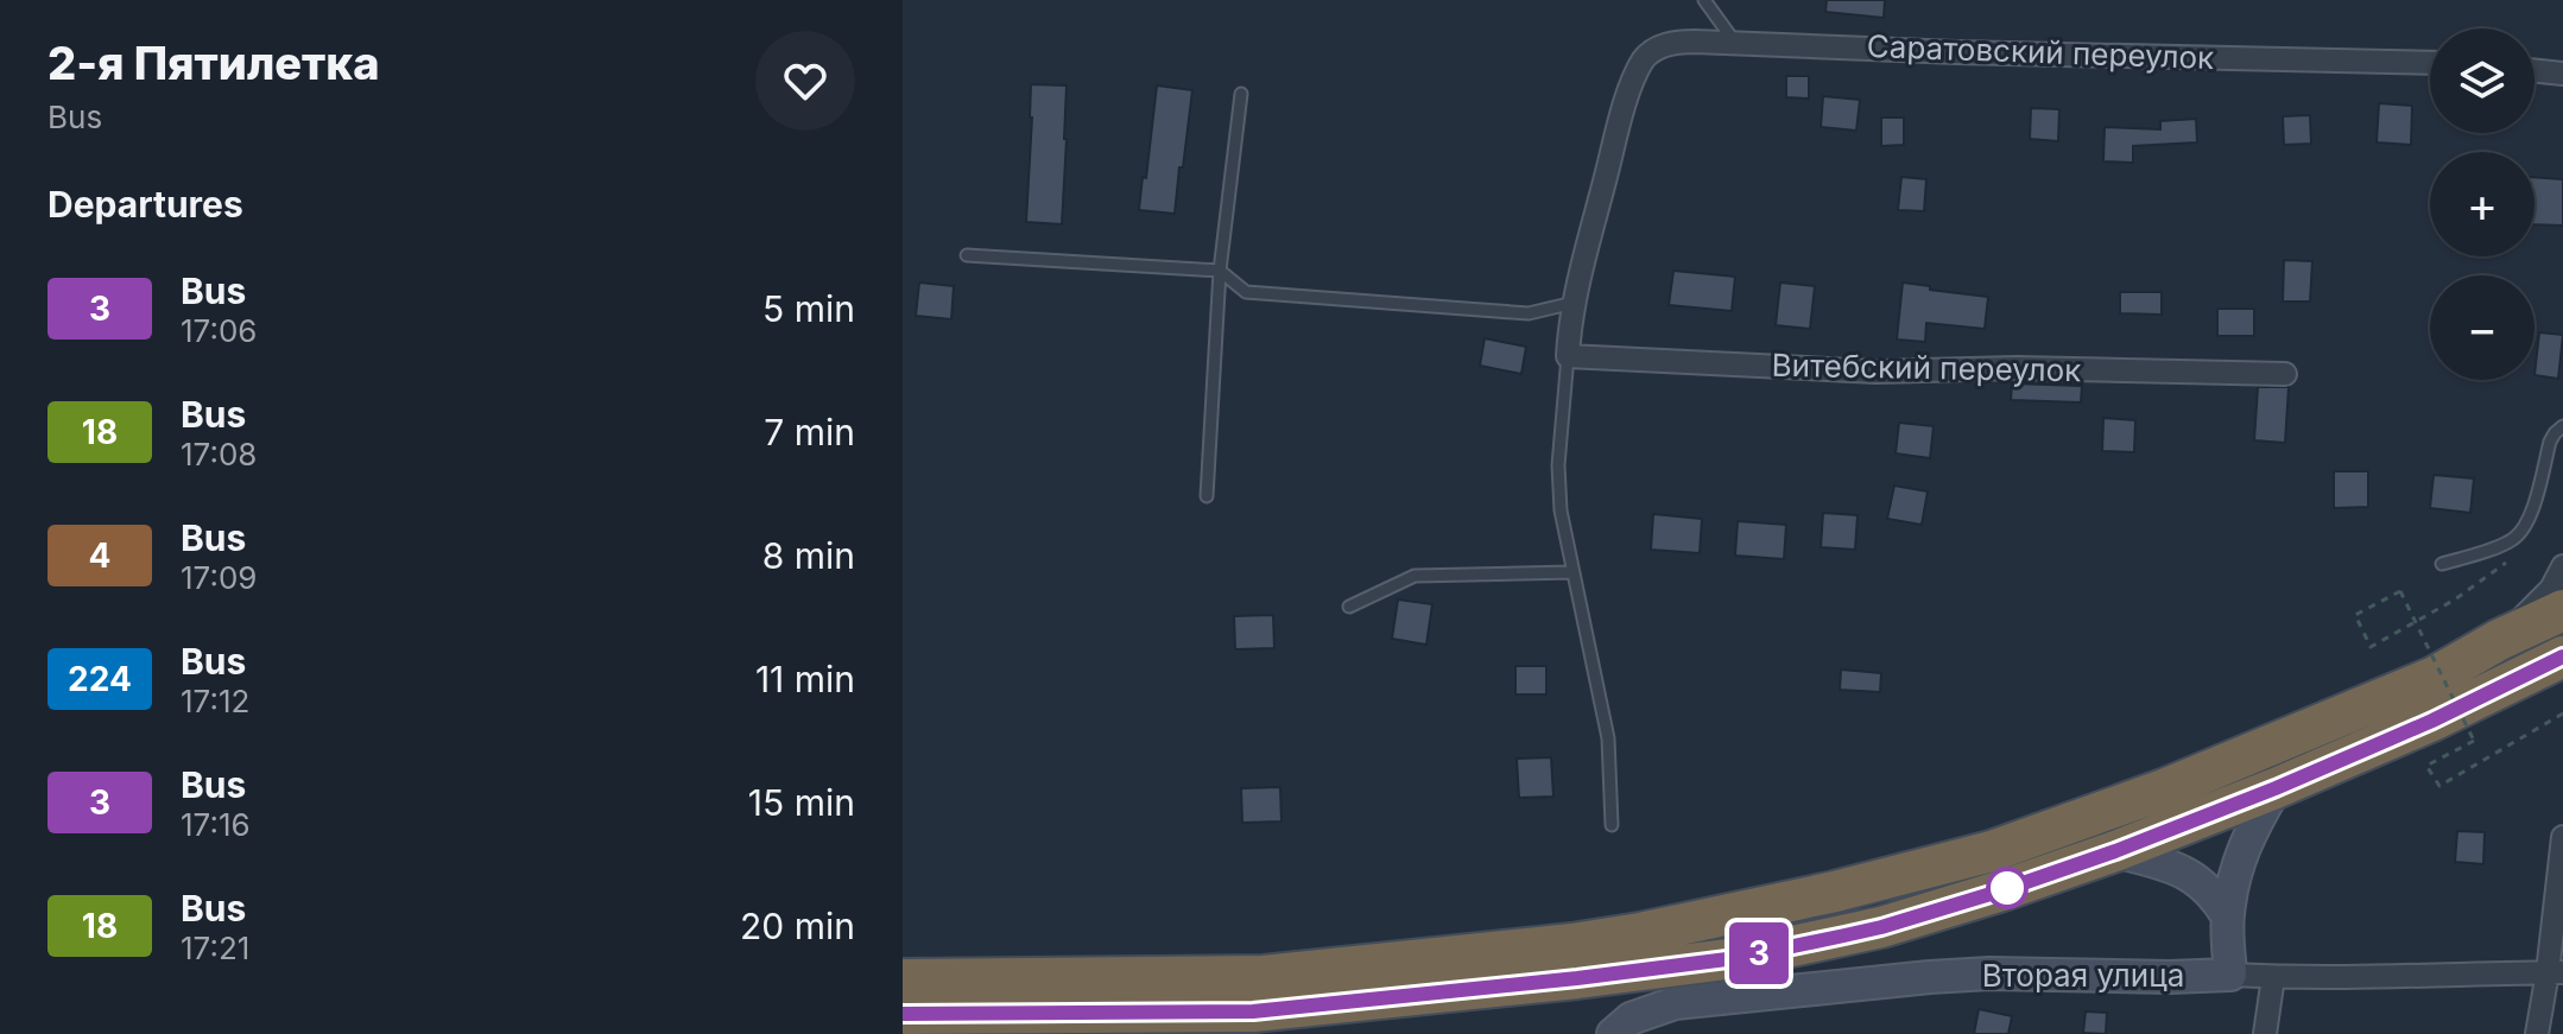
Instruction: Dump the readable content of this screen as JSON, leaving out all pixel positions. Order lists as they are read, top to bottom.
{
  "streets": {
    "main road": ["Вторая улица"],
    "street": ["Саратовский переулок", "Витебский переулок"]
  },
  "lines": ["bus line 3"],
  "page": {
    "heading": [
      ["2-я Пятилетка", "Bus"],
      "Departures"
    ],
    "on_map": "3",
    "map_buttons": ["+", "−"],
    "list": [
      {
        "mark": "3",
        "name": "Bus",
        "note": "17:06",
        "value": "5 min"
      },
      {
        "mark": "18",
        "name": "Bus",
        "note": "17:08",
        "value": "7 min"
      },
      {
        "mark": "4",
        "name": "Bus",
        "note": "17:09",
        "value": "8 min"
      },
      {
        "mark": "224",
        "name": "Bus",
        "note": "17:12",
        "value": "11 min"
      },
      {
        "mark": "3",
        "name": "Bus",
        "note": "17:16",
        "value": "15 min"
      },
      {
        "mark": "18",
        "name": "Bus",
        "note": "17:21",
        "value": "20 min"
      }
    ]
  }
}
